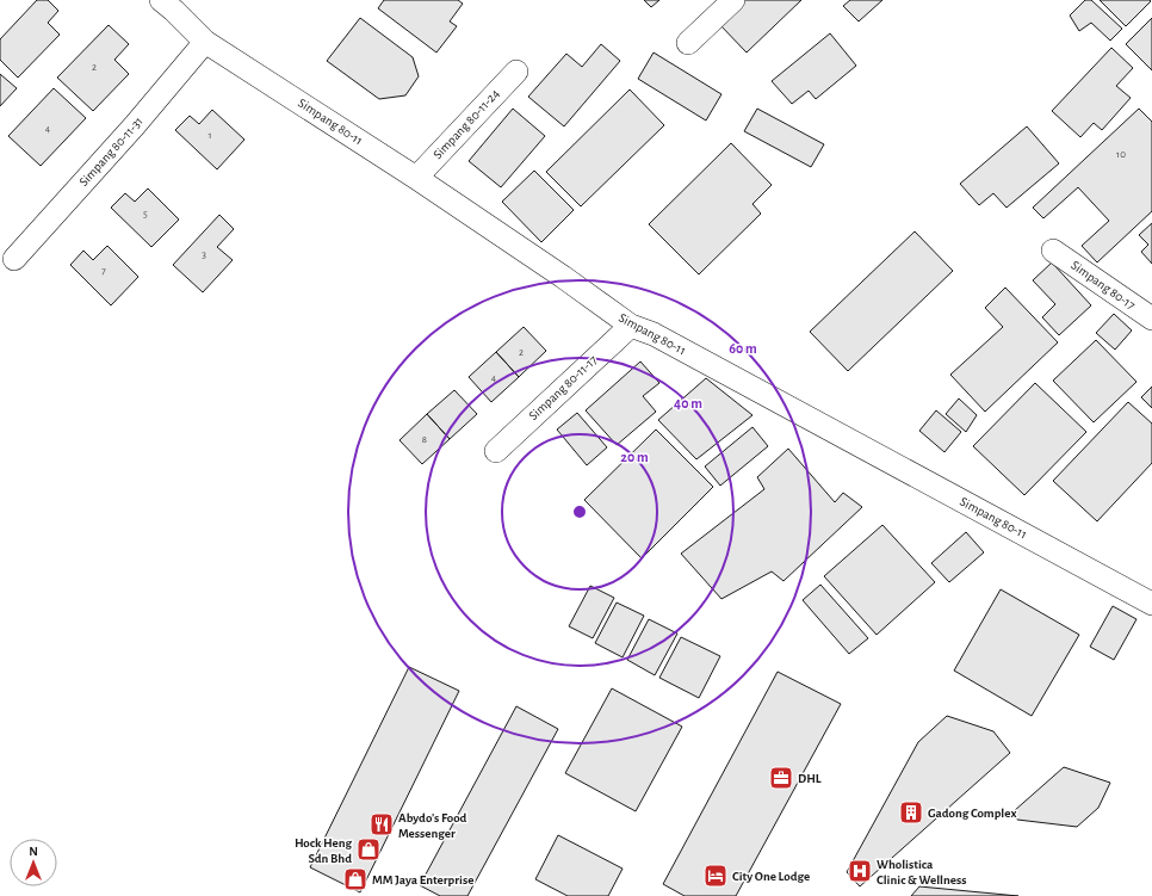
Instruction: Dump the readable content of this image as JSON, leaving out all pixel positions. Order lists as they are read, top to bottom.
{
  "streets": {
    "street": [
      "Simpang 80-11",
      "Simpang 80-11-24",
      "Simpang 80-11-31",
      "Simpang 80-17",
      "Simpang 80-11-17"
    ]
  },
  "crossings": [
    ["Simpang 80-11", "Simpang 80-11-24"],
    ["Simpang 80-11", "Simpang 80-11-31"],
    ["Simpang 80-11", "Simpang 80-11-17"]
  ],
  "places": {
    "office": ["DHL"],
    "building": ["Gadong Complex"],
    "restaurant": ["Abydo's Food Messenger"],
    "shop": ["Hock Heng Sdn Bhd", "MM Jaya Enterprise"],
    "hospital": ["Wholistica Clinic & Wellness"],
    "hotel": ["City One Lodge"]
  },
  "house_numbers": [
    "2",
    "4",
    "1",
    "10",
    "5",
    "3",
    "7",
    "2",
    "4",
    "8"
  ],
  "north": "top",
  "rings": ["60 m", "40 m", "20 m"]
}
